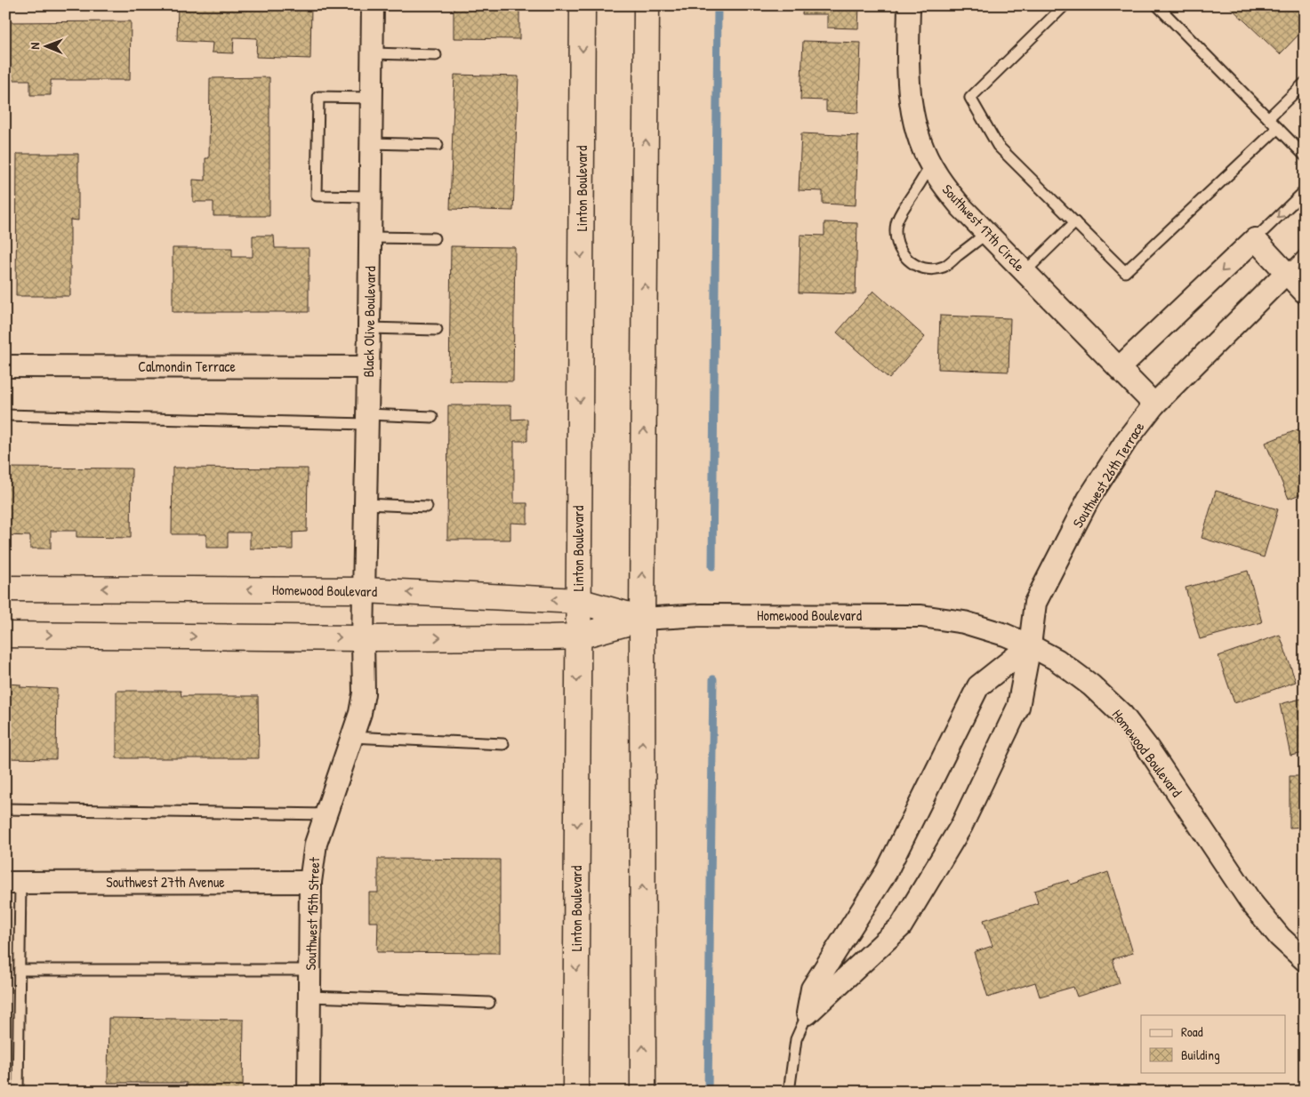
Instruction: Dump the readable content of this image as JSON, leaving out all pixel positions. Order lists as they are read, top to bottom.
{
  "streets": {
    "main road": ["Linton Boulevard", "Homewood Boulevard"],
    "street": [
      "Southwest 17th Circle",
      "Black Olive Boulevard",
      "Calmondin Terrace",
      "Southwest 26th Terrace",
      "Southwest 27th Avenue",
      "Southwest 15th Street"
    ]
  },
  "crossings": [
    ["Linton Boulevard", "Homewood Boulevard"],
    ["Southwest 17th Circle", "Southwest 26th Terrace"],
    ["Black Olive Boulevard", "Calmondin Terrace"],
    ["Black Olive Boulevard", "Homewood Boulevard"],
    ["Black Olive Boulevard", "Southwest 15th Street"],
    ["Southwest 26th Terrace", "Homewood Boulevard"],
    ["Homewood Boulevard", "Southwest 15th Street"],
    ["Southwest 27th Avenue", "Southwest 15th Street"]
  ],
  "legend": ["Road", "Building"],
  "north": "left"
}
